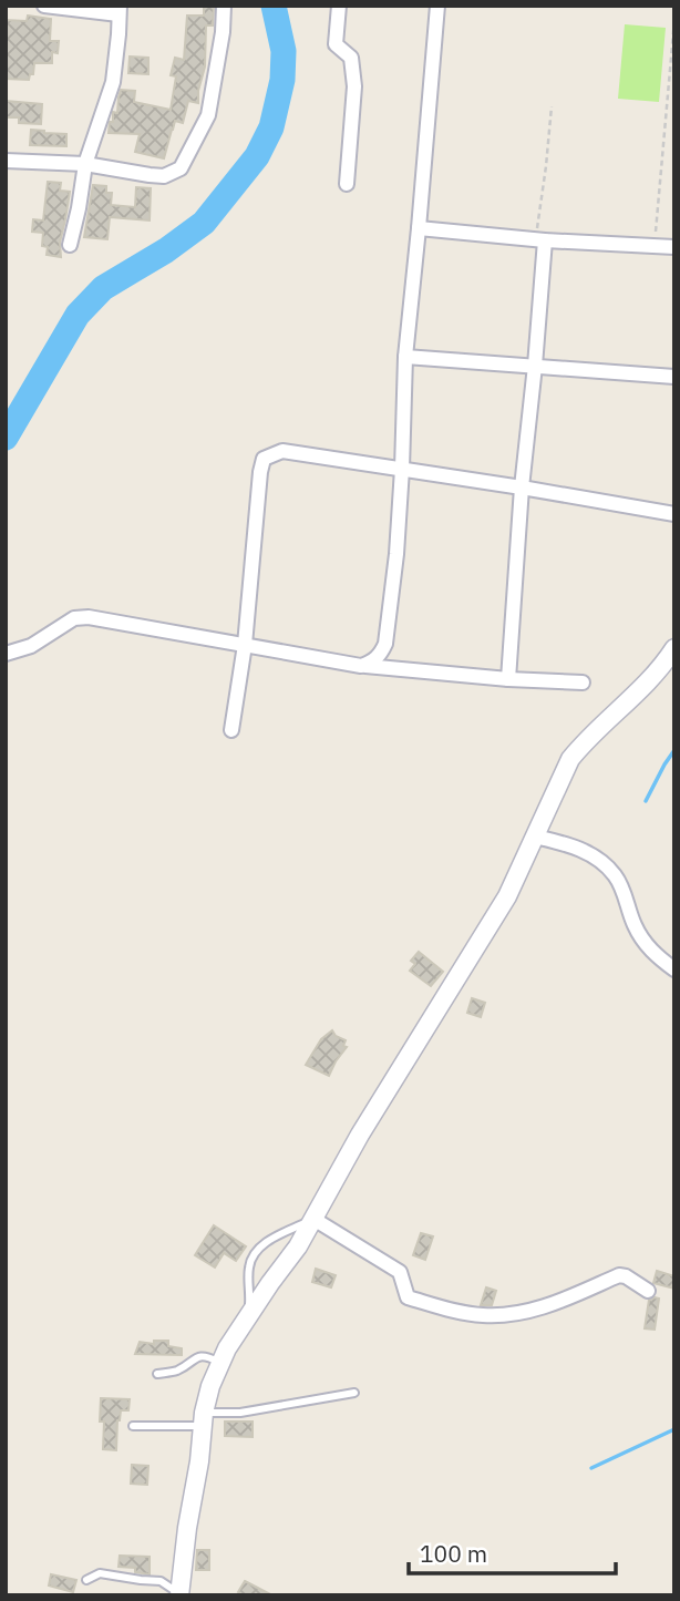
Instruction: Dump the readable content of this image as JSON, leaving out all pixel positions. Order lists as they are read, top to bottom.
{
  "scale_bar": "100 m"
}
